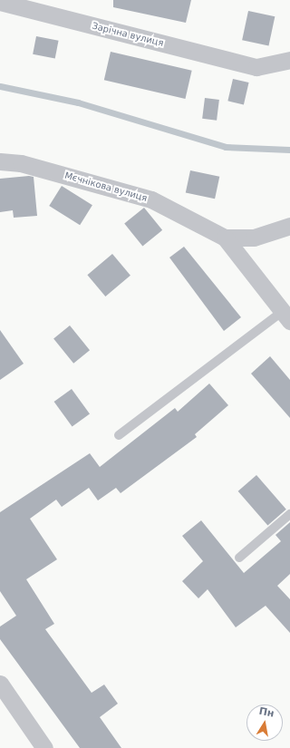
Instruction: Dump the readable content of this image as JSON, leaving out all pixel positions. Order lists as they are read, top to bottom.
{
  "streets": {
    "street": ["Зарічна вулиця", "Мєчнікова вулиця"]
  },
  "north": "top"
}
